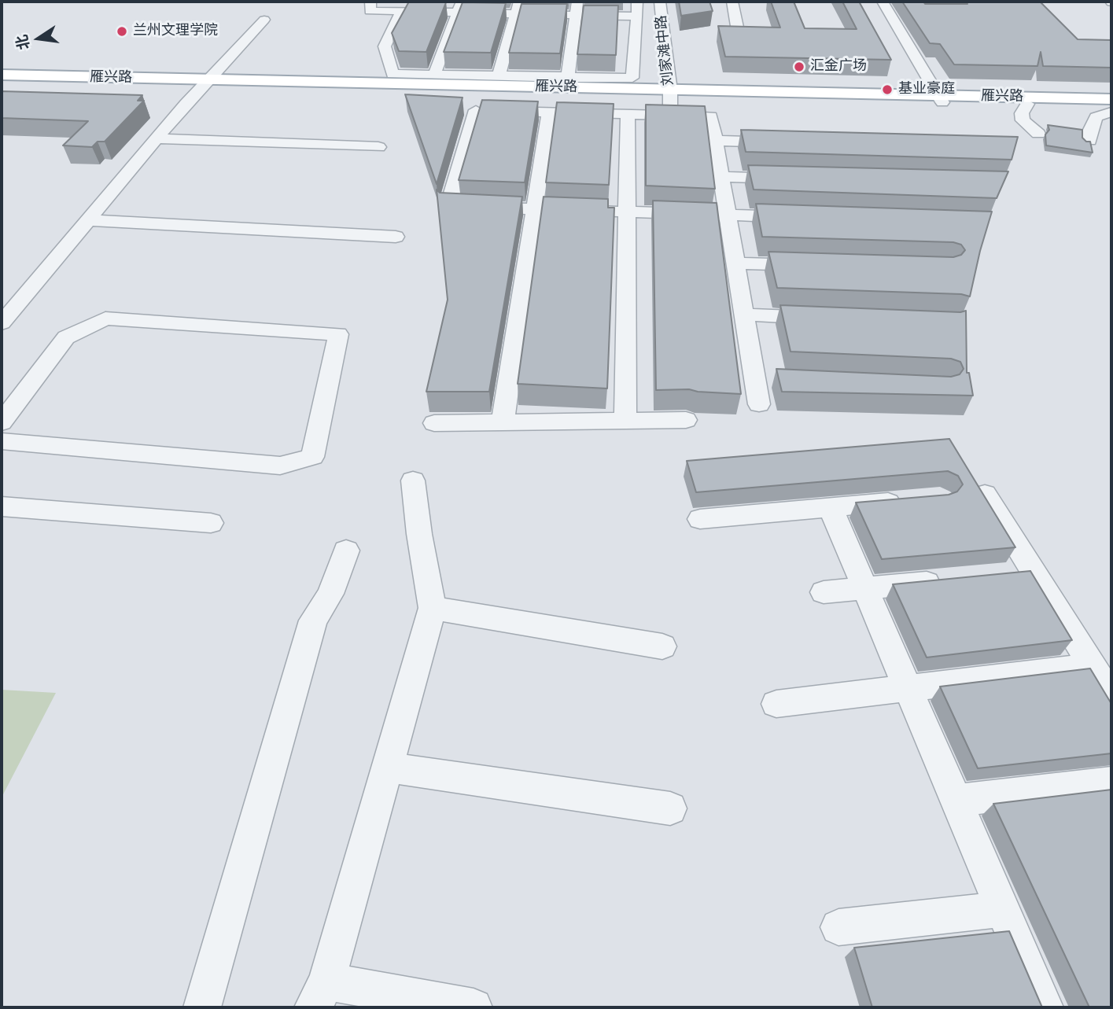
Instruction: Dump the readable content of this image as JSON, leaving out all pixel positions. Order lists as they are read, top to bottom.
{
  "streets": {
    "main road": ["雁兴路"],
    "street": ["刘家滩中路"]
  },
  "crossings": [
    ["刘家滩中路", "雁兴路"]
  ],
  "places": ["兰州文理学院", "汇金广场", "基业豪庭"],
  "north": "left"
}
